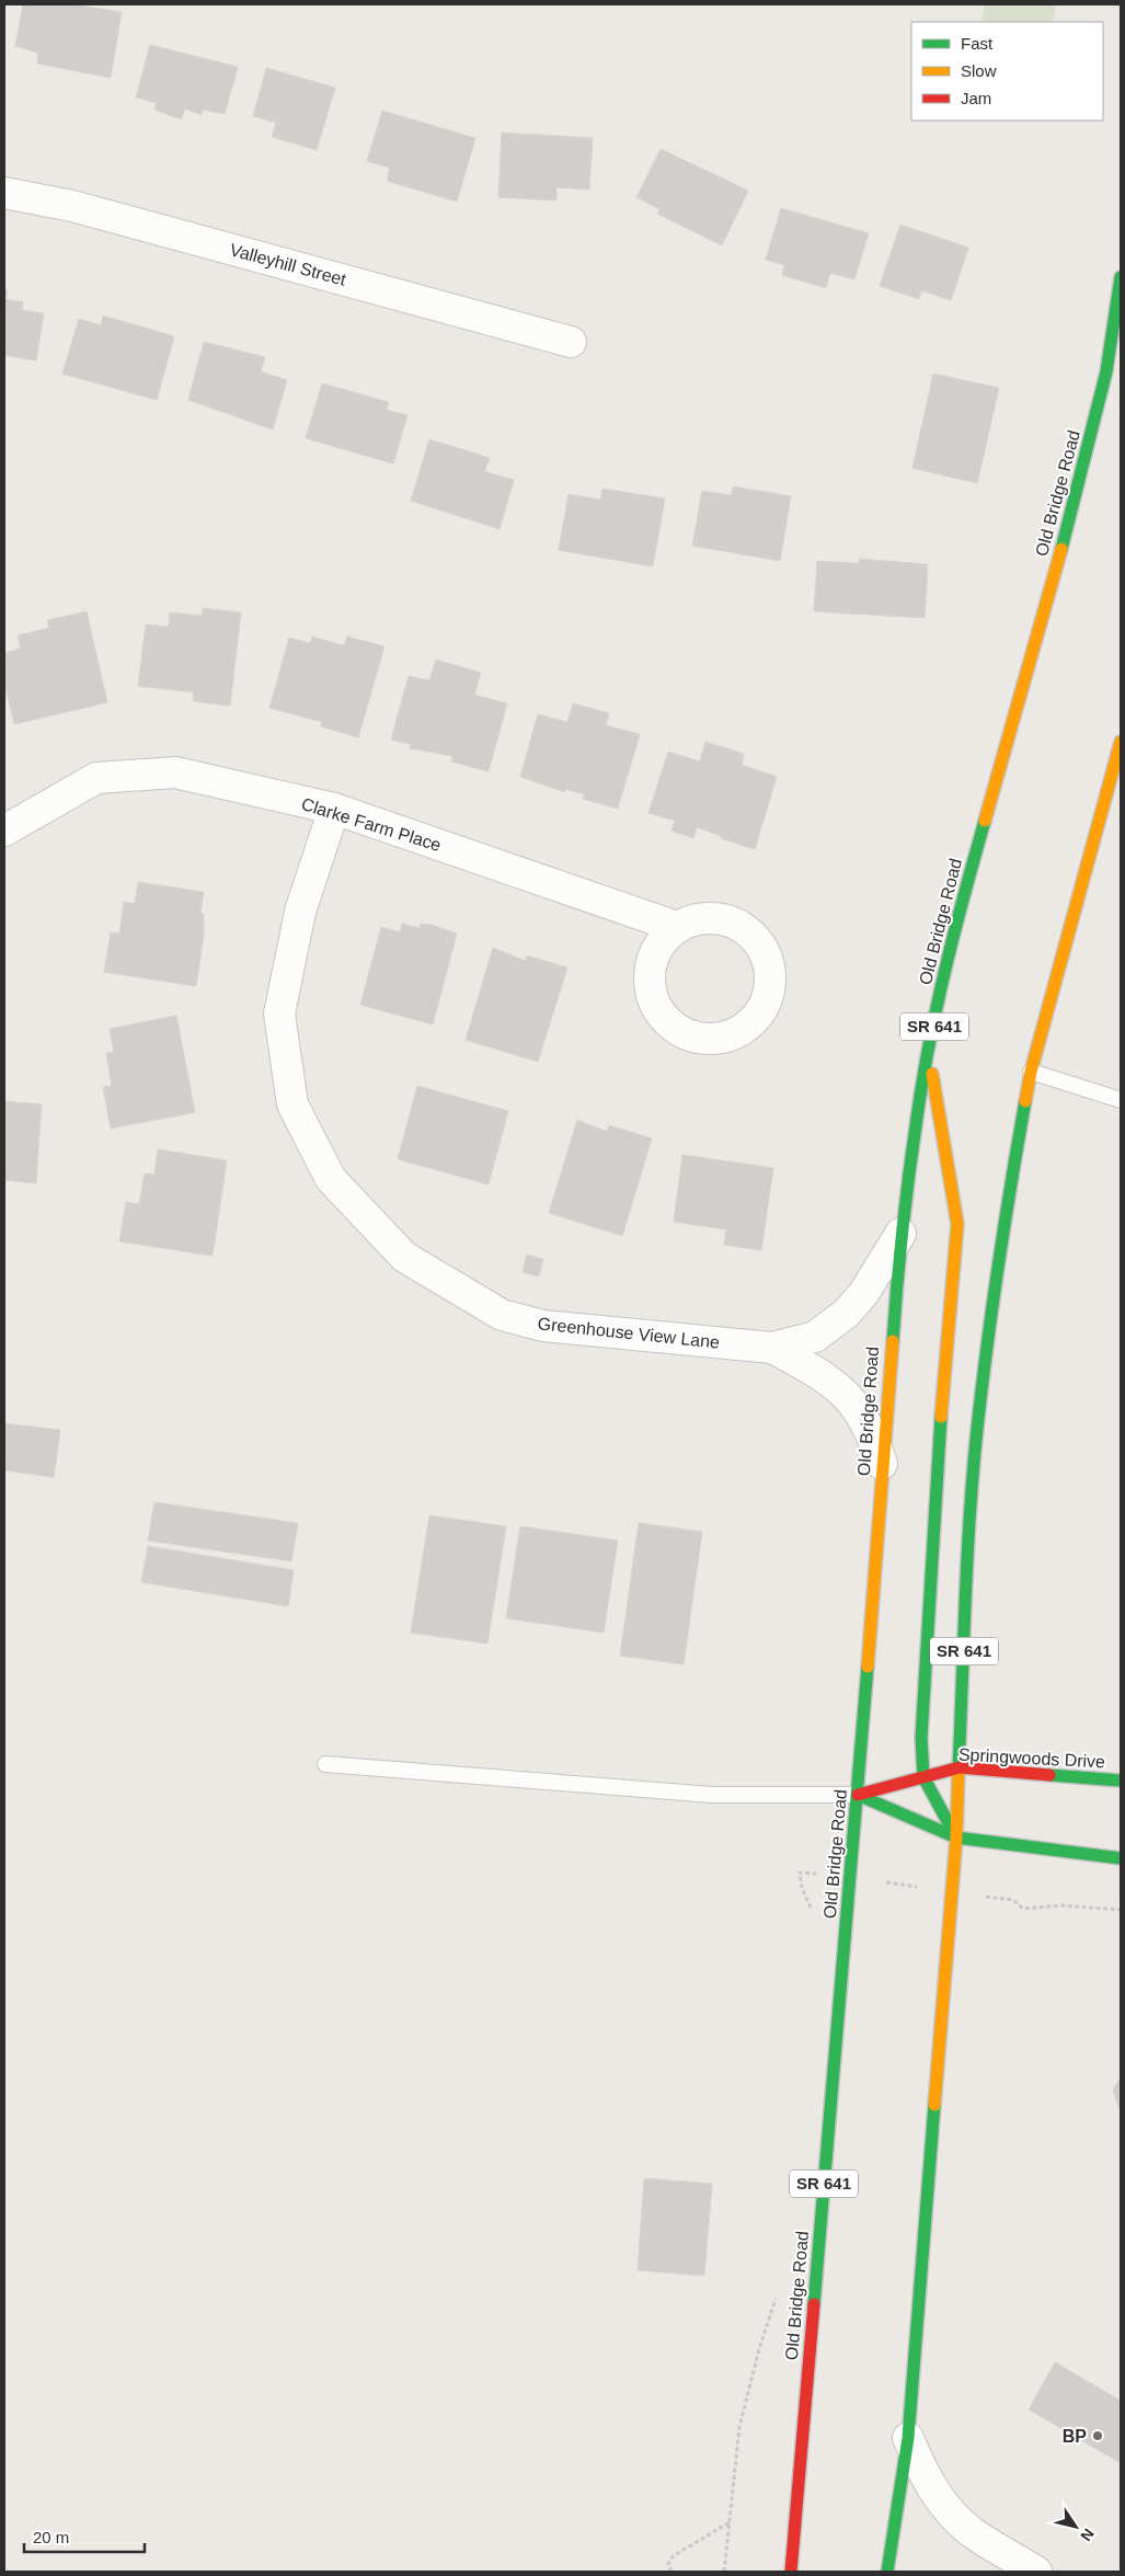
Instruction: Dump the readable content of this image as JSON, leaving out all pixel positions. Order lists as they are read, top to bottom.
{
  "streets": {
    "main road": ["Old Bridge Road", "SR 641", "Springwoods Drive"],
    "street": ["Valleyhill Street", "Clarke Farm Place", "Greenhouse View Lane"]
  },
  "crossings": [
    ["Old Bridge Road", "Greenhouse View Lane"],
    ["Old Bridge Road", "Springwoods Drive"],
    ["Clarke Farm Place", "Greenhouse View Lane"],
    ["SR 641", "Springwoods Drive"]
  ],
  "places": ["BP"],
  "legend": ["Fast", "Slow", "Jam"],
  "scale_bar": "20 m",
  "north": "bottom right"
}
